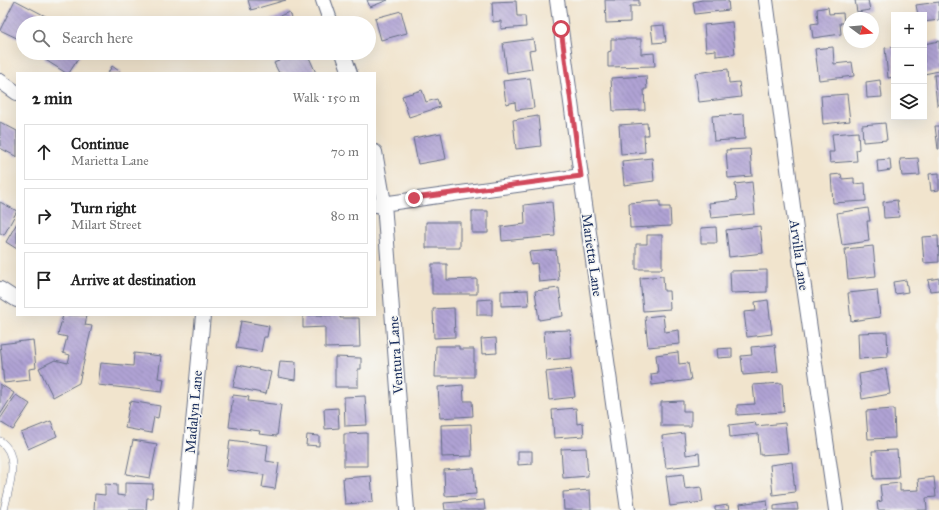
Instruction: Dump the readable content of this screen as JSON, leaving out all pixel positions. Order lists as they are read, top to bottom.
{
  "streets": {
    "street": [
      "Marietta Lane",
      "Arvilla Lane",
      "Ventura Lane",
      "Madalyn Lane"
    ]
  },
  "north": "right",
  "page": {
    "map_buttons": ["+", "−"],
    "search": "Search here",
    "heading": ["2 min", "Walk · 150 m"],
    "list": [
      ["Continue", "Marietta Lane", "70 m"],
      ["Turn right", "Milart Street", "80 m"],
      "Arrive at destination"
    ]
  }
}
